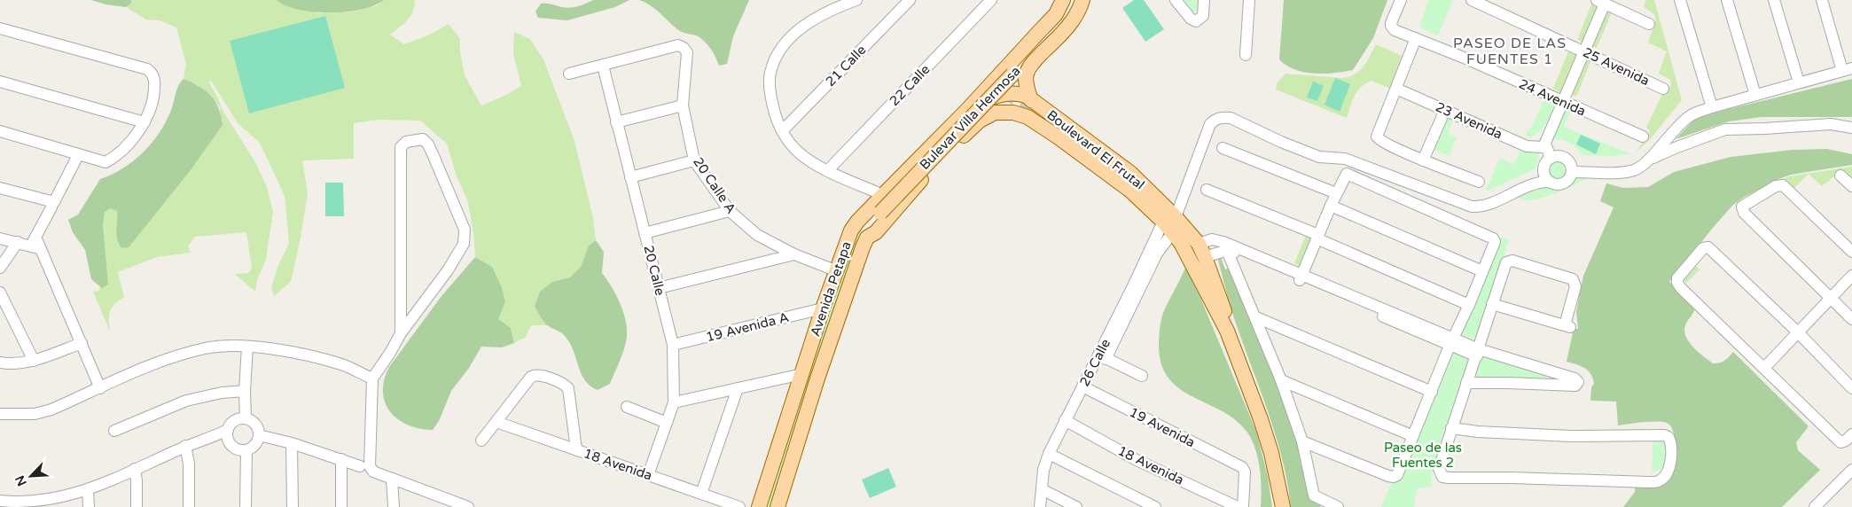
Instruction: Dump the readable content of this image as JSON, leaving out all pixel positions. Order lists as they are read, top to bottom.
{
  "streets": {
    "main road": ["Bulevar Villa Hermosa", "Boulevard El Frutal", "Avenida Petapa"],
    "street": [
      "21 Calle",
      "25 Avenida",
      "22 Calle",
      "24 Avenida",
      "23 Avenida",
      "20 Calle A",
      "20 Calle",
      "19 Avenida A",
      "26 Calle",
      "19 Avenida",
      "18 Avenida"
    ]
  },
  "crossings": [
    ["Bulevar Villa Hermosa", "Avenida Petapa"],
    ["Boulevard El Frutal", "Avenida Petapa"],
    ["Boulevard El Frutal", "26 Calle"],
    ["20 Calle A", "20 Calle"],
    ["20 Calle A", "Avenida Petapa"],
    ["20 Calle", "19 Avenida A"],
    ["20 Calle", "18 Avenida"],
    ["Avenida Petapa", "19 Avenida A"],
    ["26 Calle", "19 Avenida"],
    ["26 Calle", "18 Avenida"]
  ],
  "districts": ["PASEO DE LAS FUENTES 1"],
  "parks": ["Paseo de las Fuentes 2"],
  "north": "bottom left"
}
